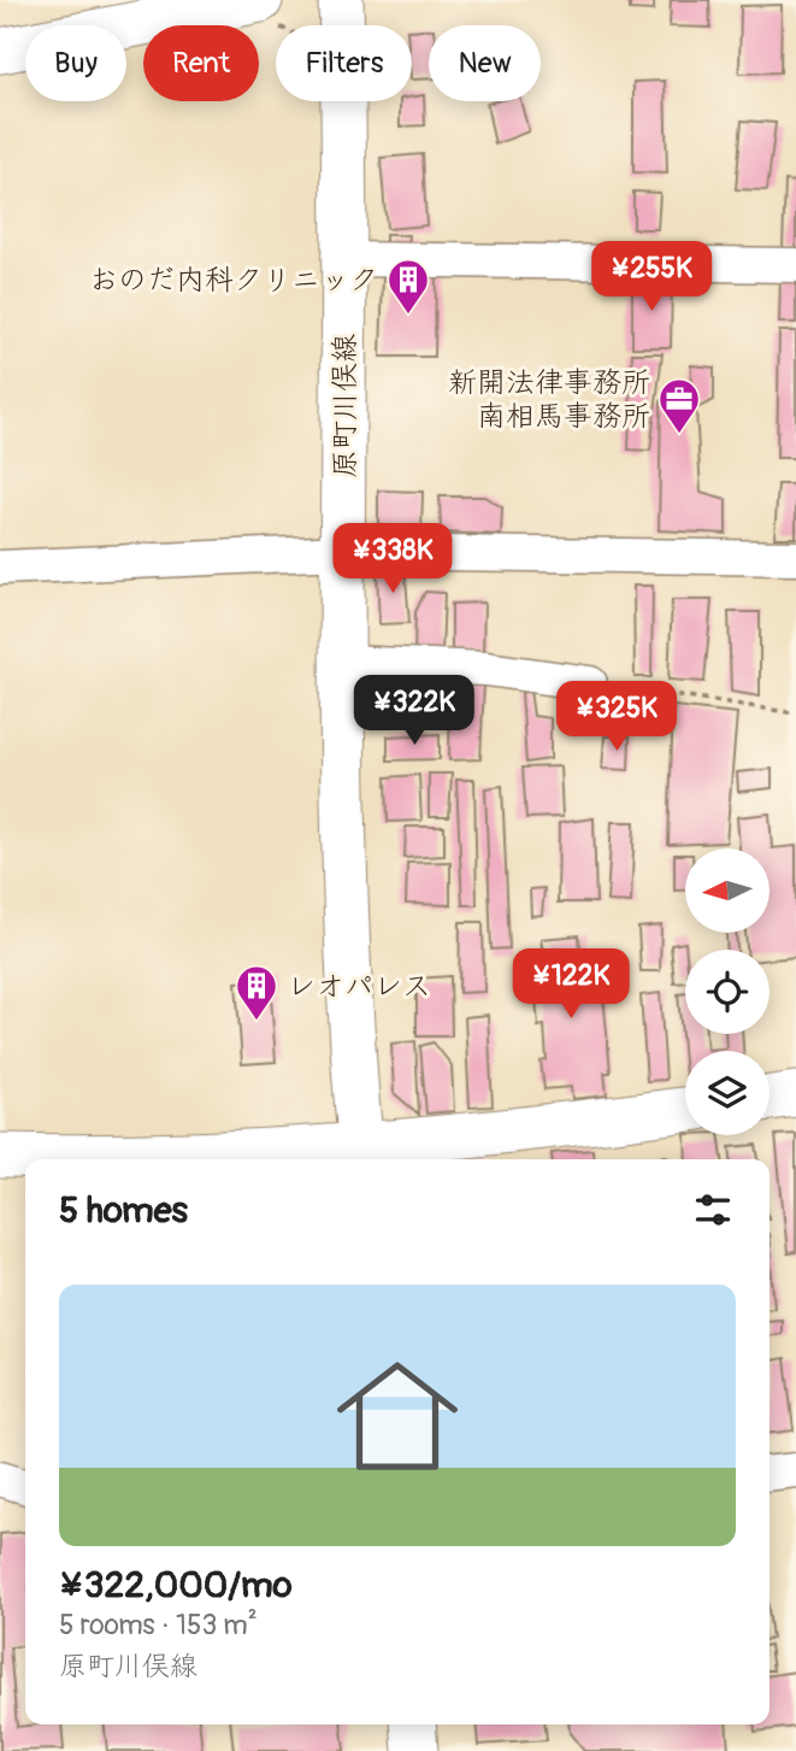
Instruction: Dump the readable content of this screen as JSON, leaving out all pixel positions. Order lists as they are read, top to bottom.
{
  "streets": {
    "main road": ["原町川俣線"]
  },
  "places": {
    "building": ["おのだ内科クリニック", "レオパレス"],
    "office": ["新開法律事務所 南相馬事務所"]
  },
  "north": "left",
  "page": {
    "chip": [
      "Buy",
      "Rent",
      "Filters",
      "New"
    ],
    "price": [
      "¥255K",
      "¥338K",
      "¥322K",
      "¥325K",
      "¥122K"
    ],
    "heading": "5 homes",
    "list": [
      {
        "name": "¥322,000/mo",
        "note": "5 rooms · 153 m² · 原町川俣線"
      }
    ]
  }
}
